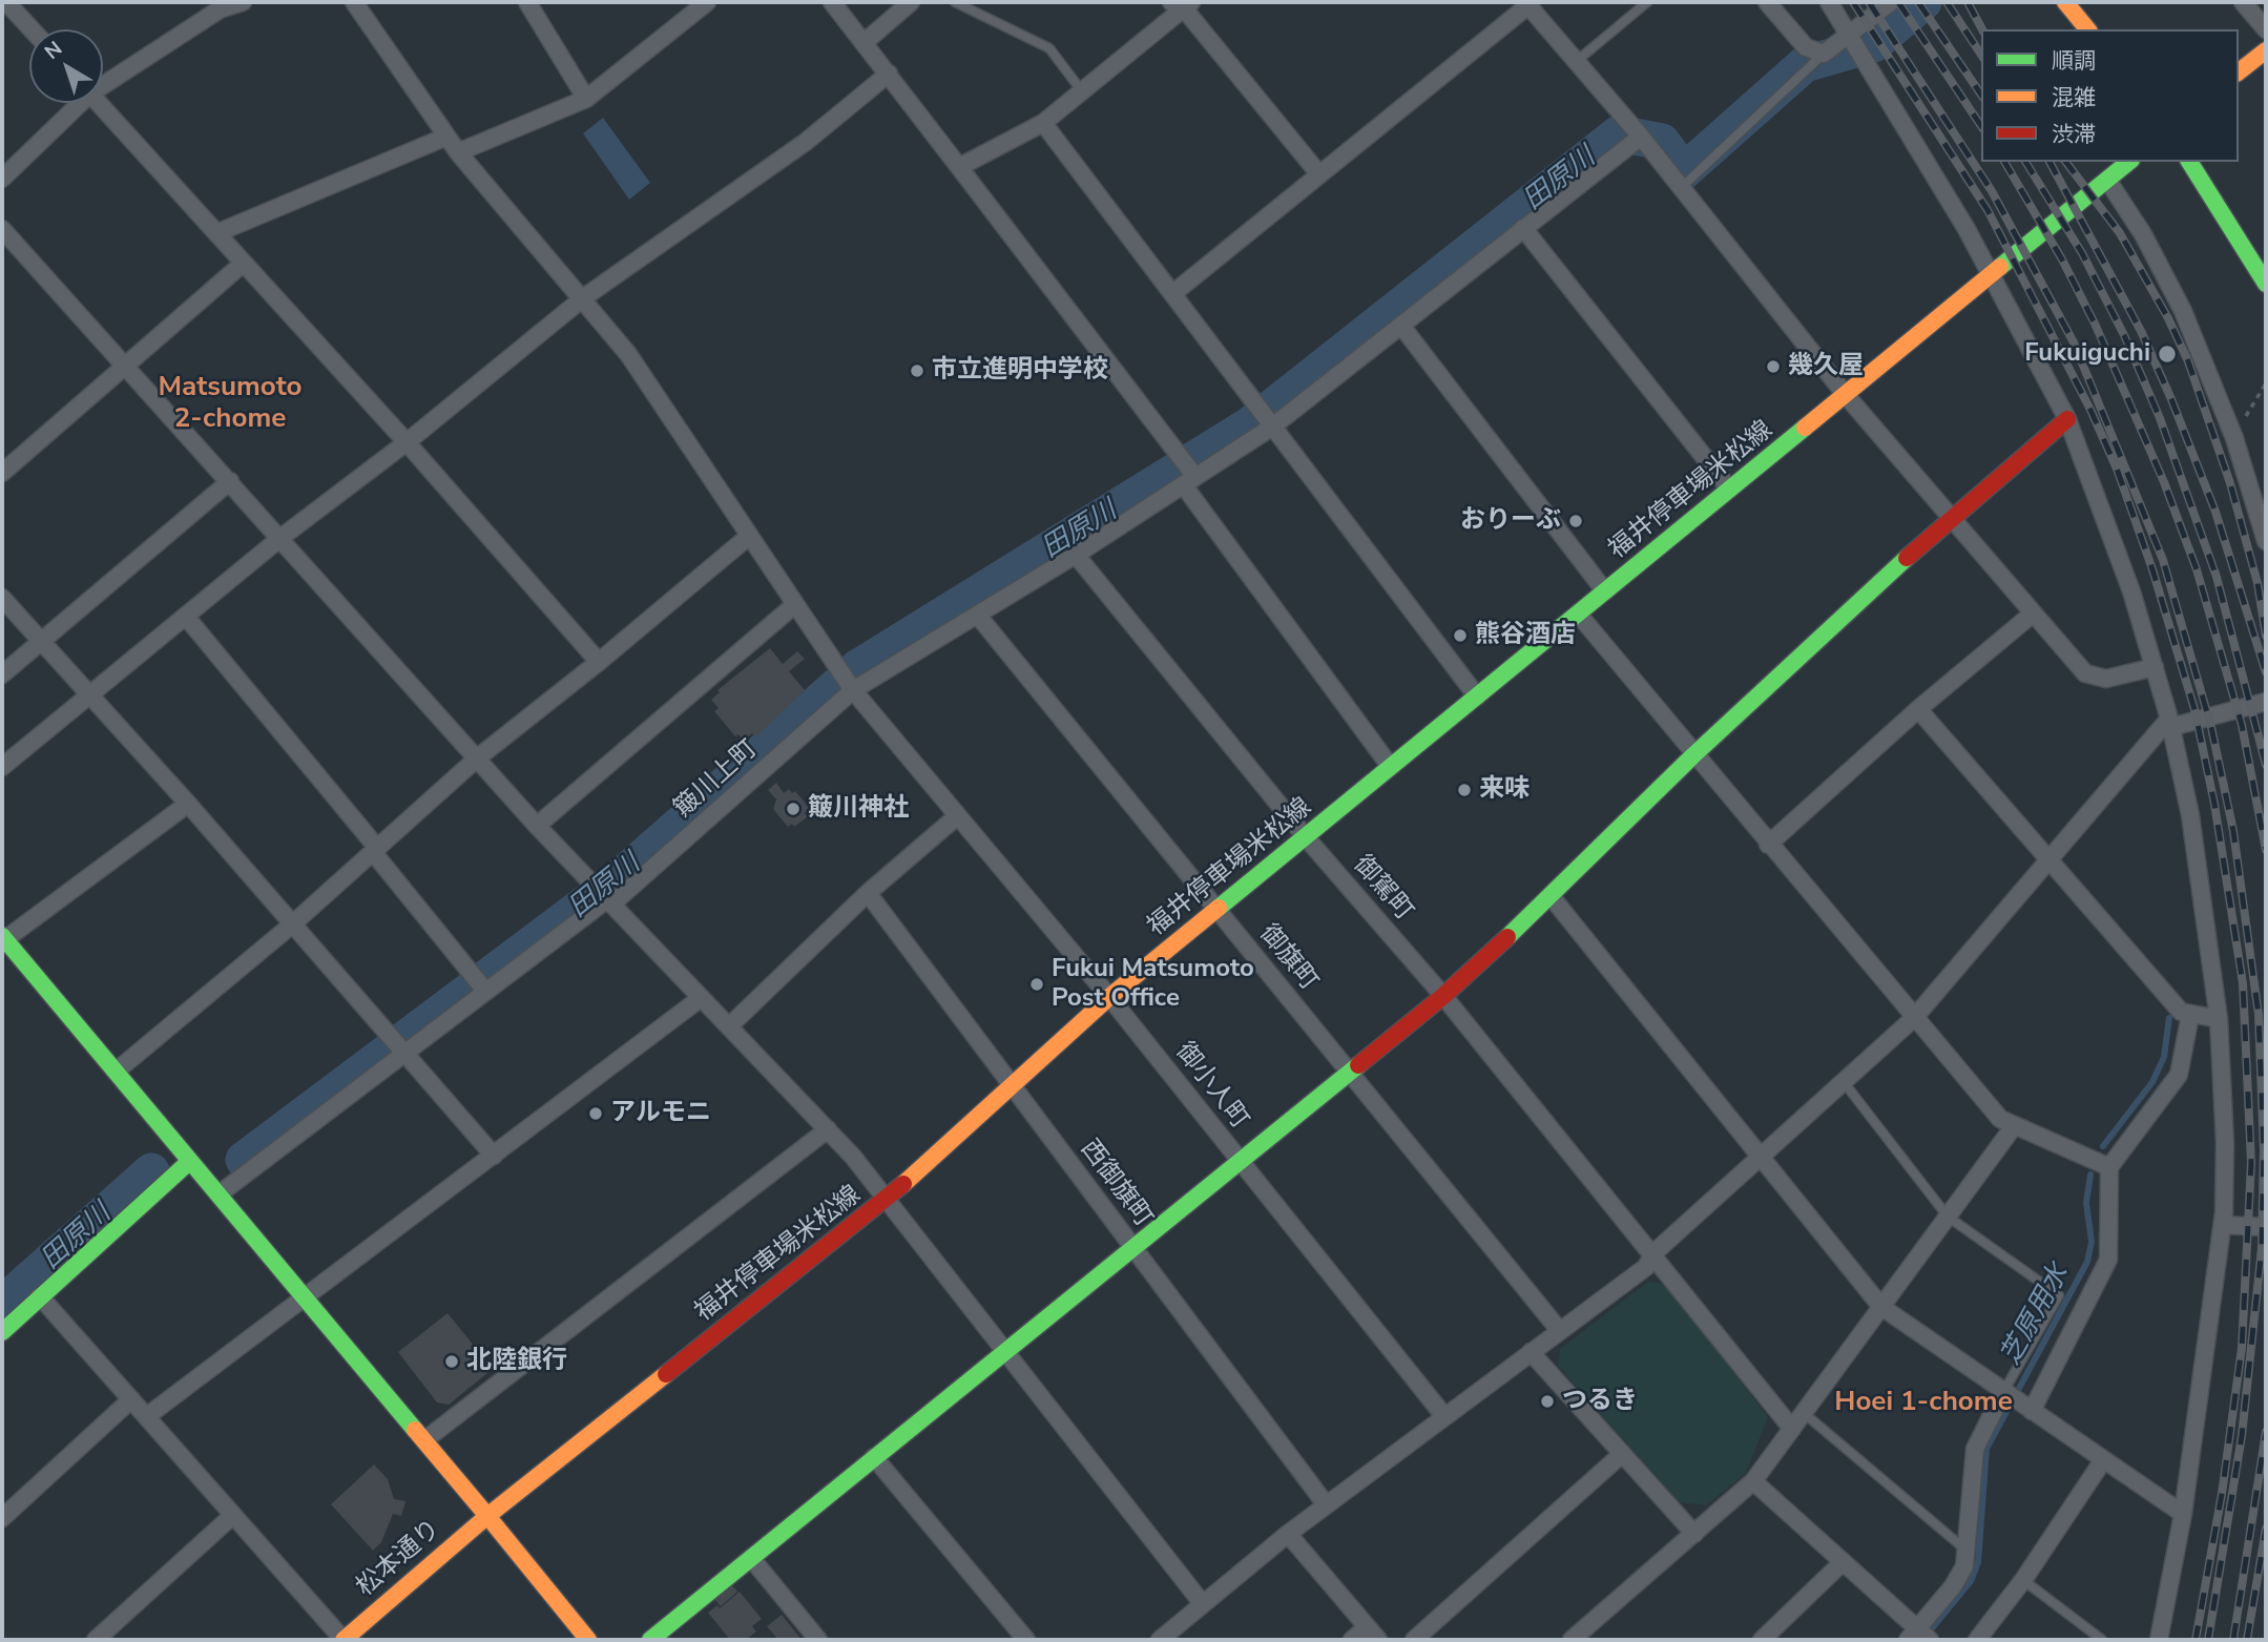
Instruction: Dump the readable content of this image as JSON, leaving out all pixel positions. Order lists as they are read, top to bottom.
{
  "streets": {
    "street": [
      "福井停車場米松線",
      "簸川上町",
      "御駕町",
      "御旗町",
      "御小人町",
      "西御旗町",
      "松本通り"
    ]
  },
  "crossings": [
    ["福井停車場米松線", "御駕町"],
    ["福井停車場米松線", "御旗町"],
    ["福井停車場米松線", "御小人町"],
    ["福井停車場米松線", "西御旗町"],
    ["福井停車場米松線", "松本通り"],
    ["簸川上町", "御駕町"],
    ["簸川上町", "御旗町"],
    ["簸川上町", "御小人町"]
  ],
  "districts": ["Matsumoto 2-chome", "Hoei 1-chome"],
  "water": ["田原川", "芝原用水"],
  "places": [
    "Fukuiguchi",
    "幾久屋",
    "市立進明中学校",
    "おりーぶ",
    "熊谷酒店",
    "来味",
    "簸川神社",
    "Fukui Matsumoto Post Office",
    "アルモニ",
    "北陸銀行",
    "つるき"
  ],
  "legend": ["順調", "混雑", "渋滞"],
  "north": "top left"
}
